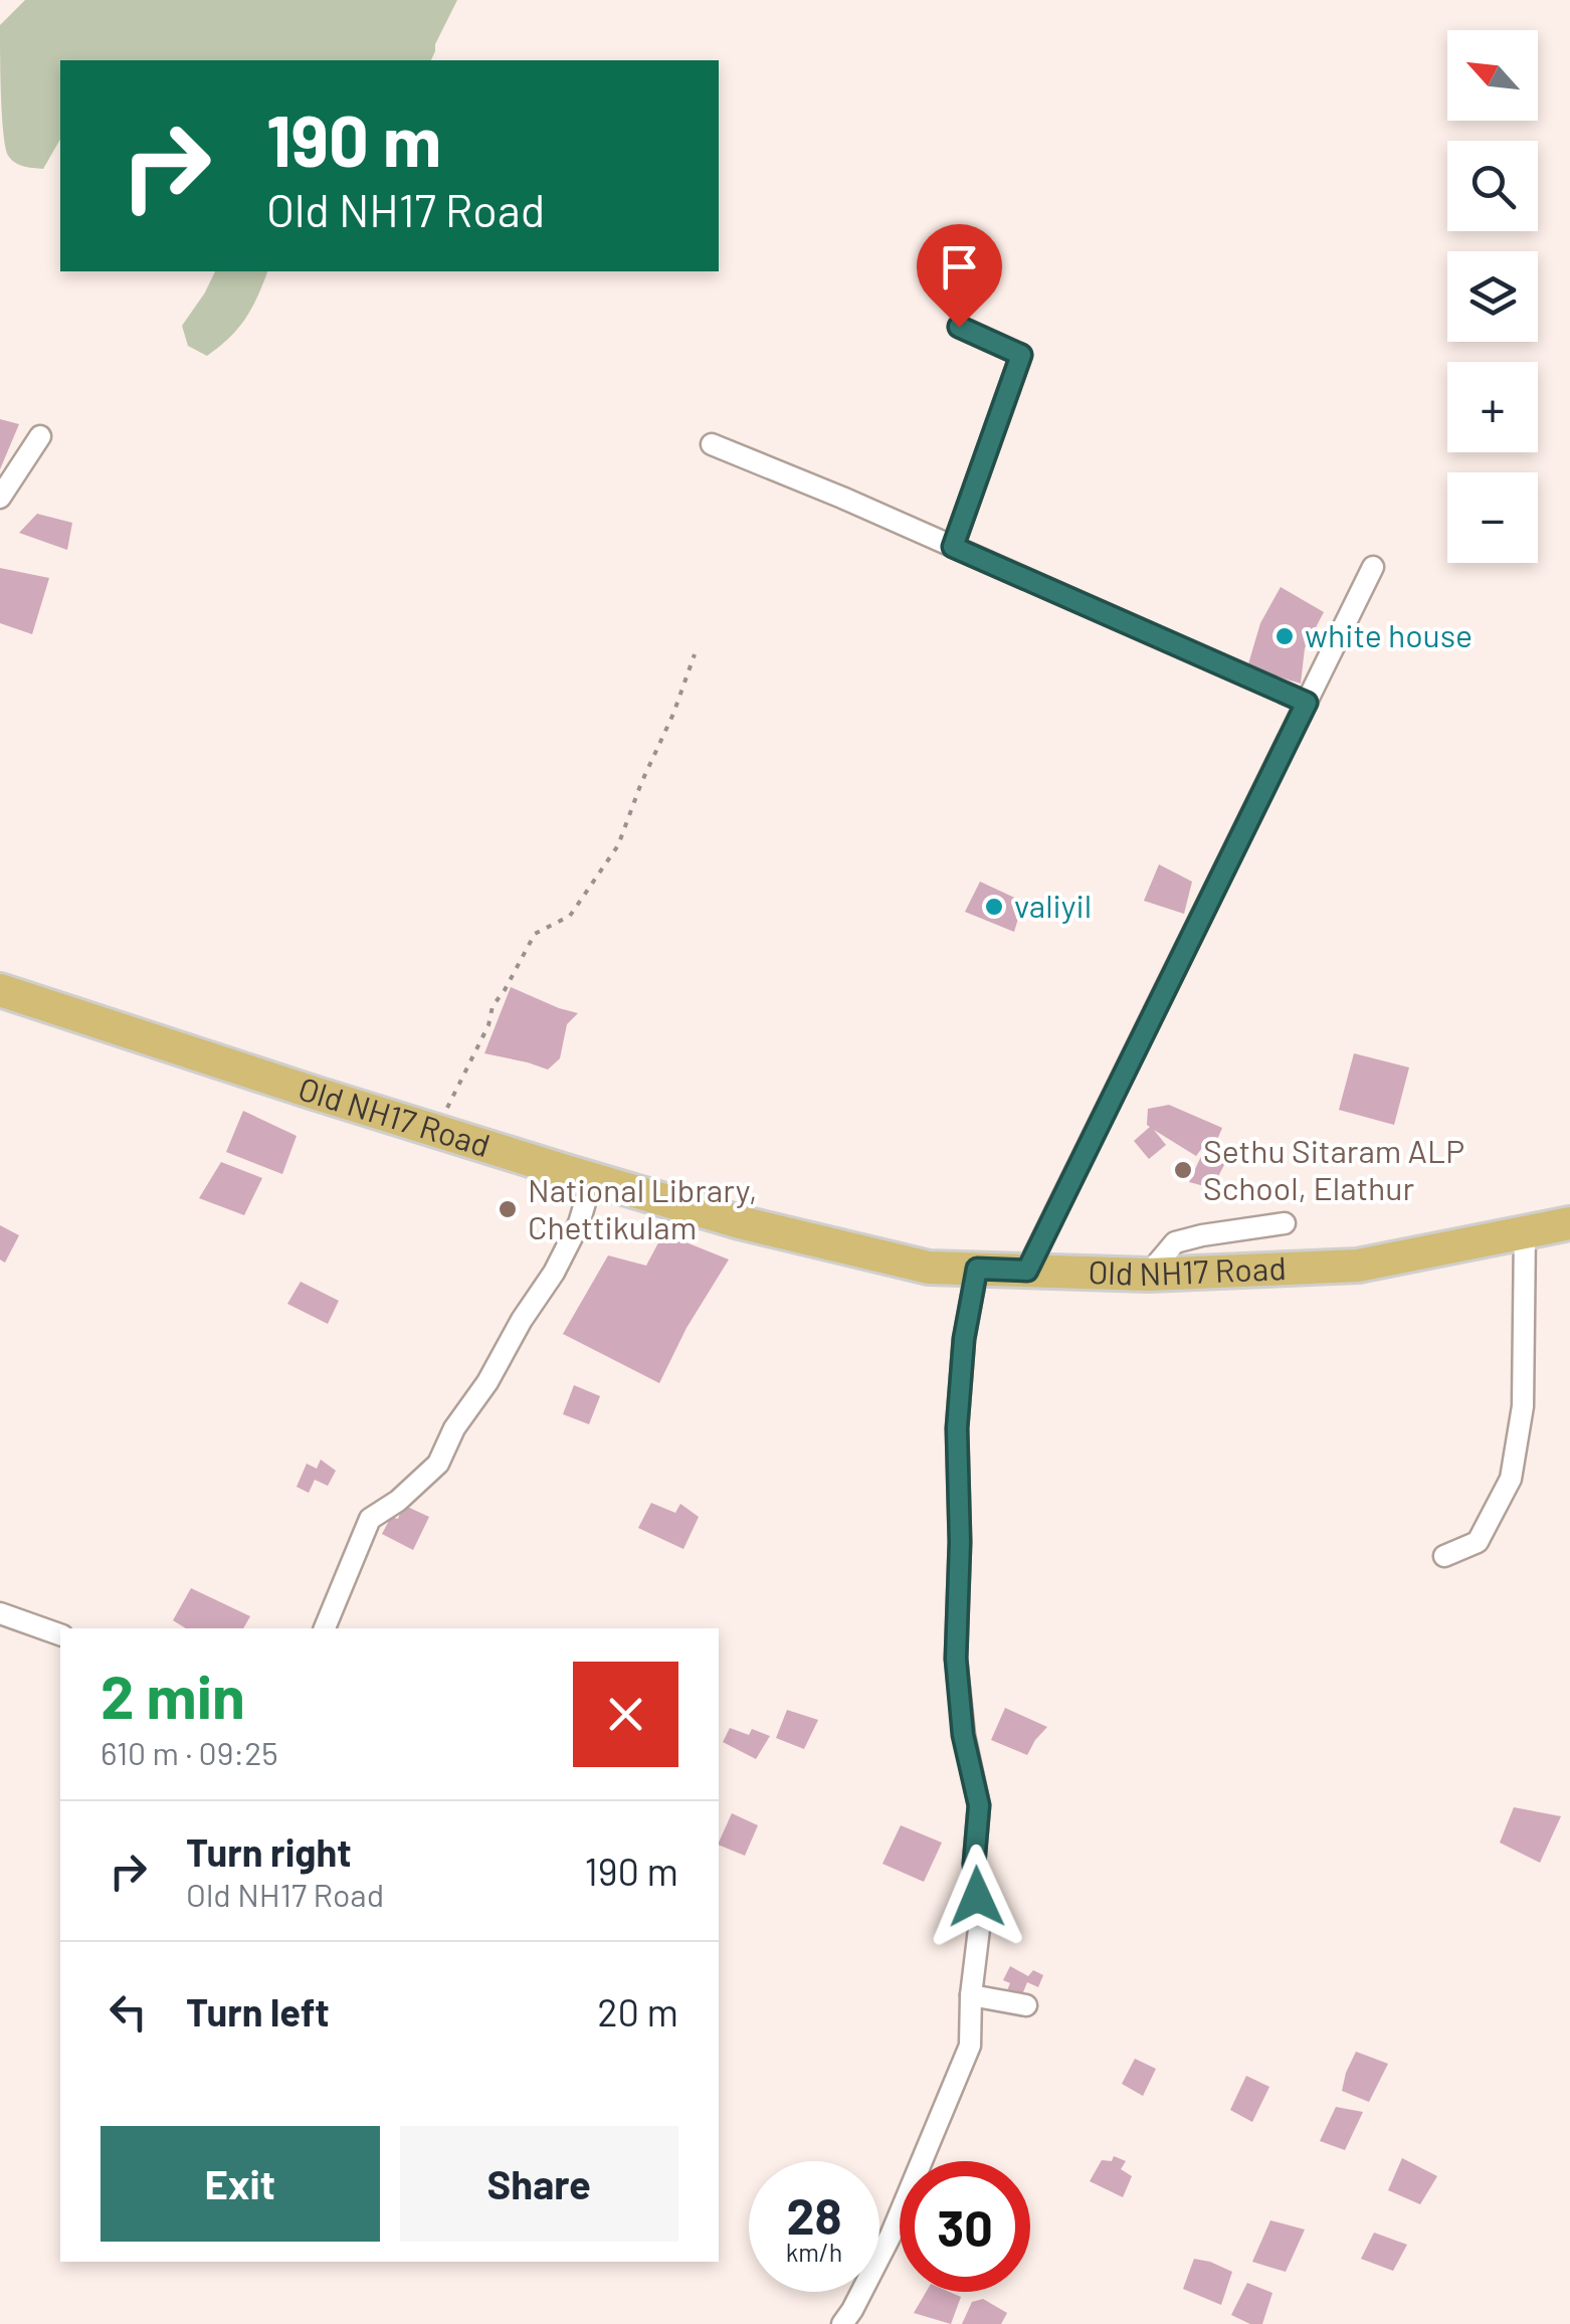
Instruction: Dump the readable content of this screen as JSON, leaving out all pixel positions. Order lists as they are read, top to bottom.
{
  "streets": {
    "main road": ["Old NH17 Road"]
  },
  "places": [
    "white house",
    "valiyil",
    "Sethu Sitaram ALP School, Elathur",
    "National Library, Chettikulam"
  ],
  "north": "top left",
  "page": {
    "map_buttons": ["+", "−"],
    "turn": ["190 m", "Old NH17 Road"],
    "heading": ["2 min", "610 m · 09:25"],
    "list": [
      {
        "name": "Turn right",
        "note": "Old NH17 Road",
        "value": "190 m"
      },
      {
        "name": "Turn left",
        "value": "20 m"
      }
    ],
    "buttons": ["Exit", "Share"],
    "speed": "28 km/h",
    "limit": "30"
  }
}
